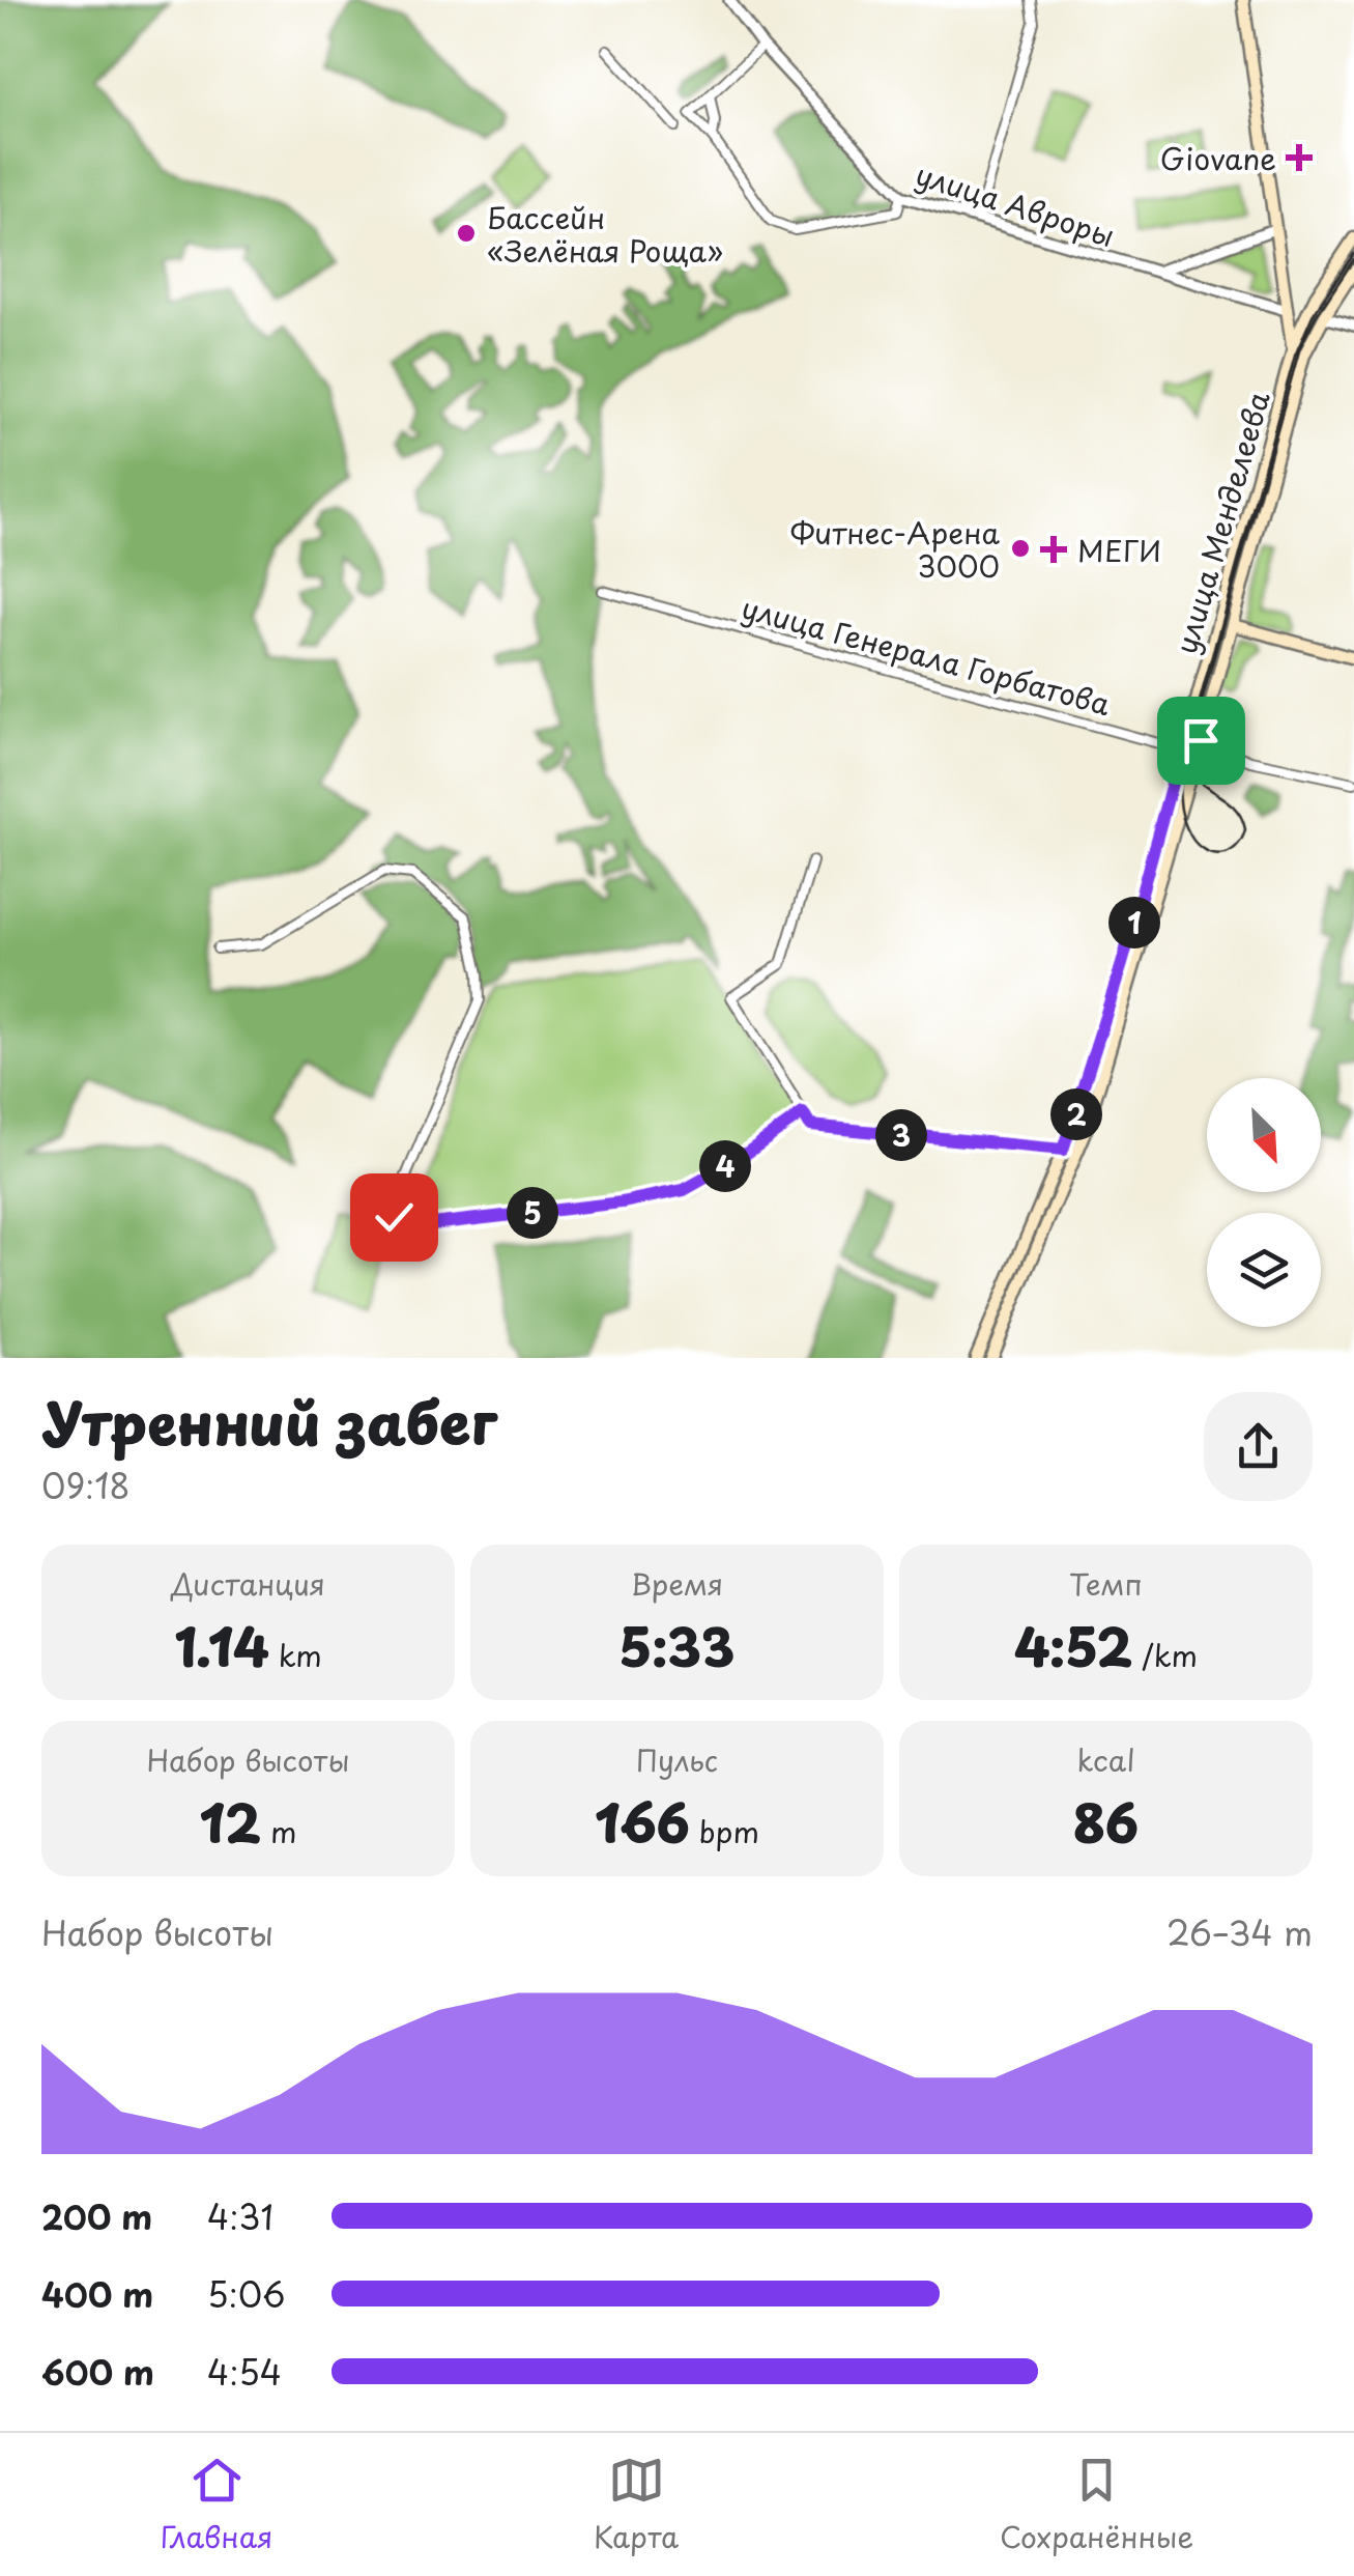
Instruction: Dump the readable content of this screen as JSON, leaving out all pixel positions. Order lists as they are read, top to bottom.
{
  "streets": {
    "main road": ["улица Авроры", "улица Менделеева"],
    "street": ["улица Генерала Горбатова"]
  },
  "crossings": [
    ["улица Авроры", "улица Менделеева"],
    ["улица Менделеева", "улица Генерала Горбатова"]
  ],
  "places": {
    "health": ["Giovane", "МЕГИ"],
    "other": ["Бассейн «Зелёная Роща»", "Фитнес-Арена 3000"]
  },
  "north": "bottom right",
  "page": {
    "pins": [
      "1",
      "2",
      "3",
      "4",
      "5"
    ],
    "heading": ["Утренний забег", "09:18"],
    "stats": [
      ["Дистанция", "1.14 km"],
      ["Время", "5:33"],
      ["Темп", "4:52 /km"],
      ["Набор высоты", "12 m"],
      ["Пульс", "166 bpm"],
      ["kcal", "86"]
    ],
    "chart": ["Набор высоты", "26–34 m"],
    "list": [
      {
        "name": "200 m",
        "note": "4:31"
      },
      {
        "name": "400 m",
        "note": "5:06"
      },
      {
        "name": "600 m",
        "note": "4:54"
      }
    ],
    "tabs": ["Главная", "Карта", "Сохранённые"]
  }
}
